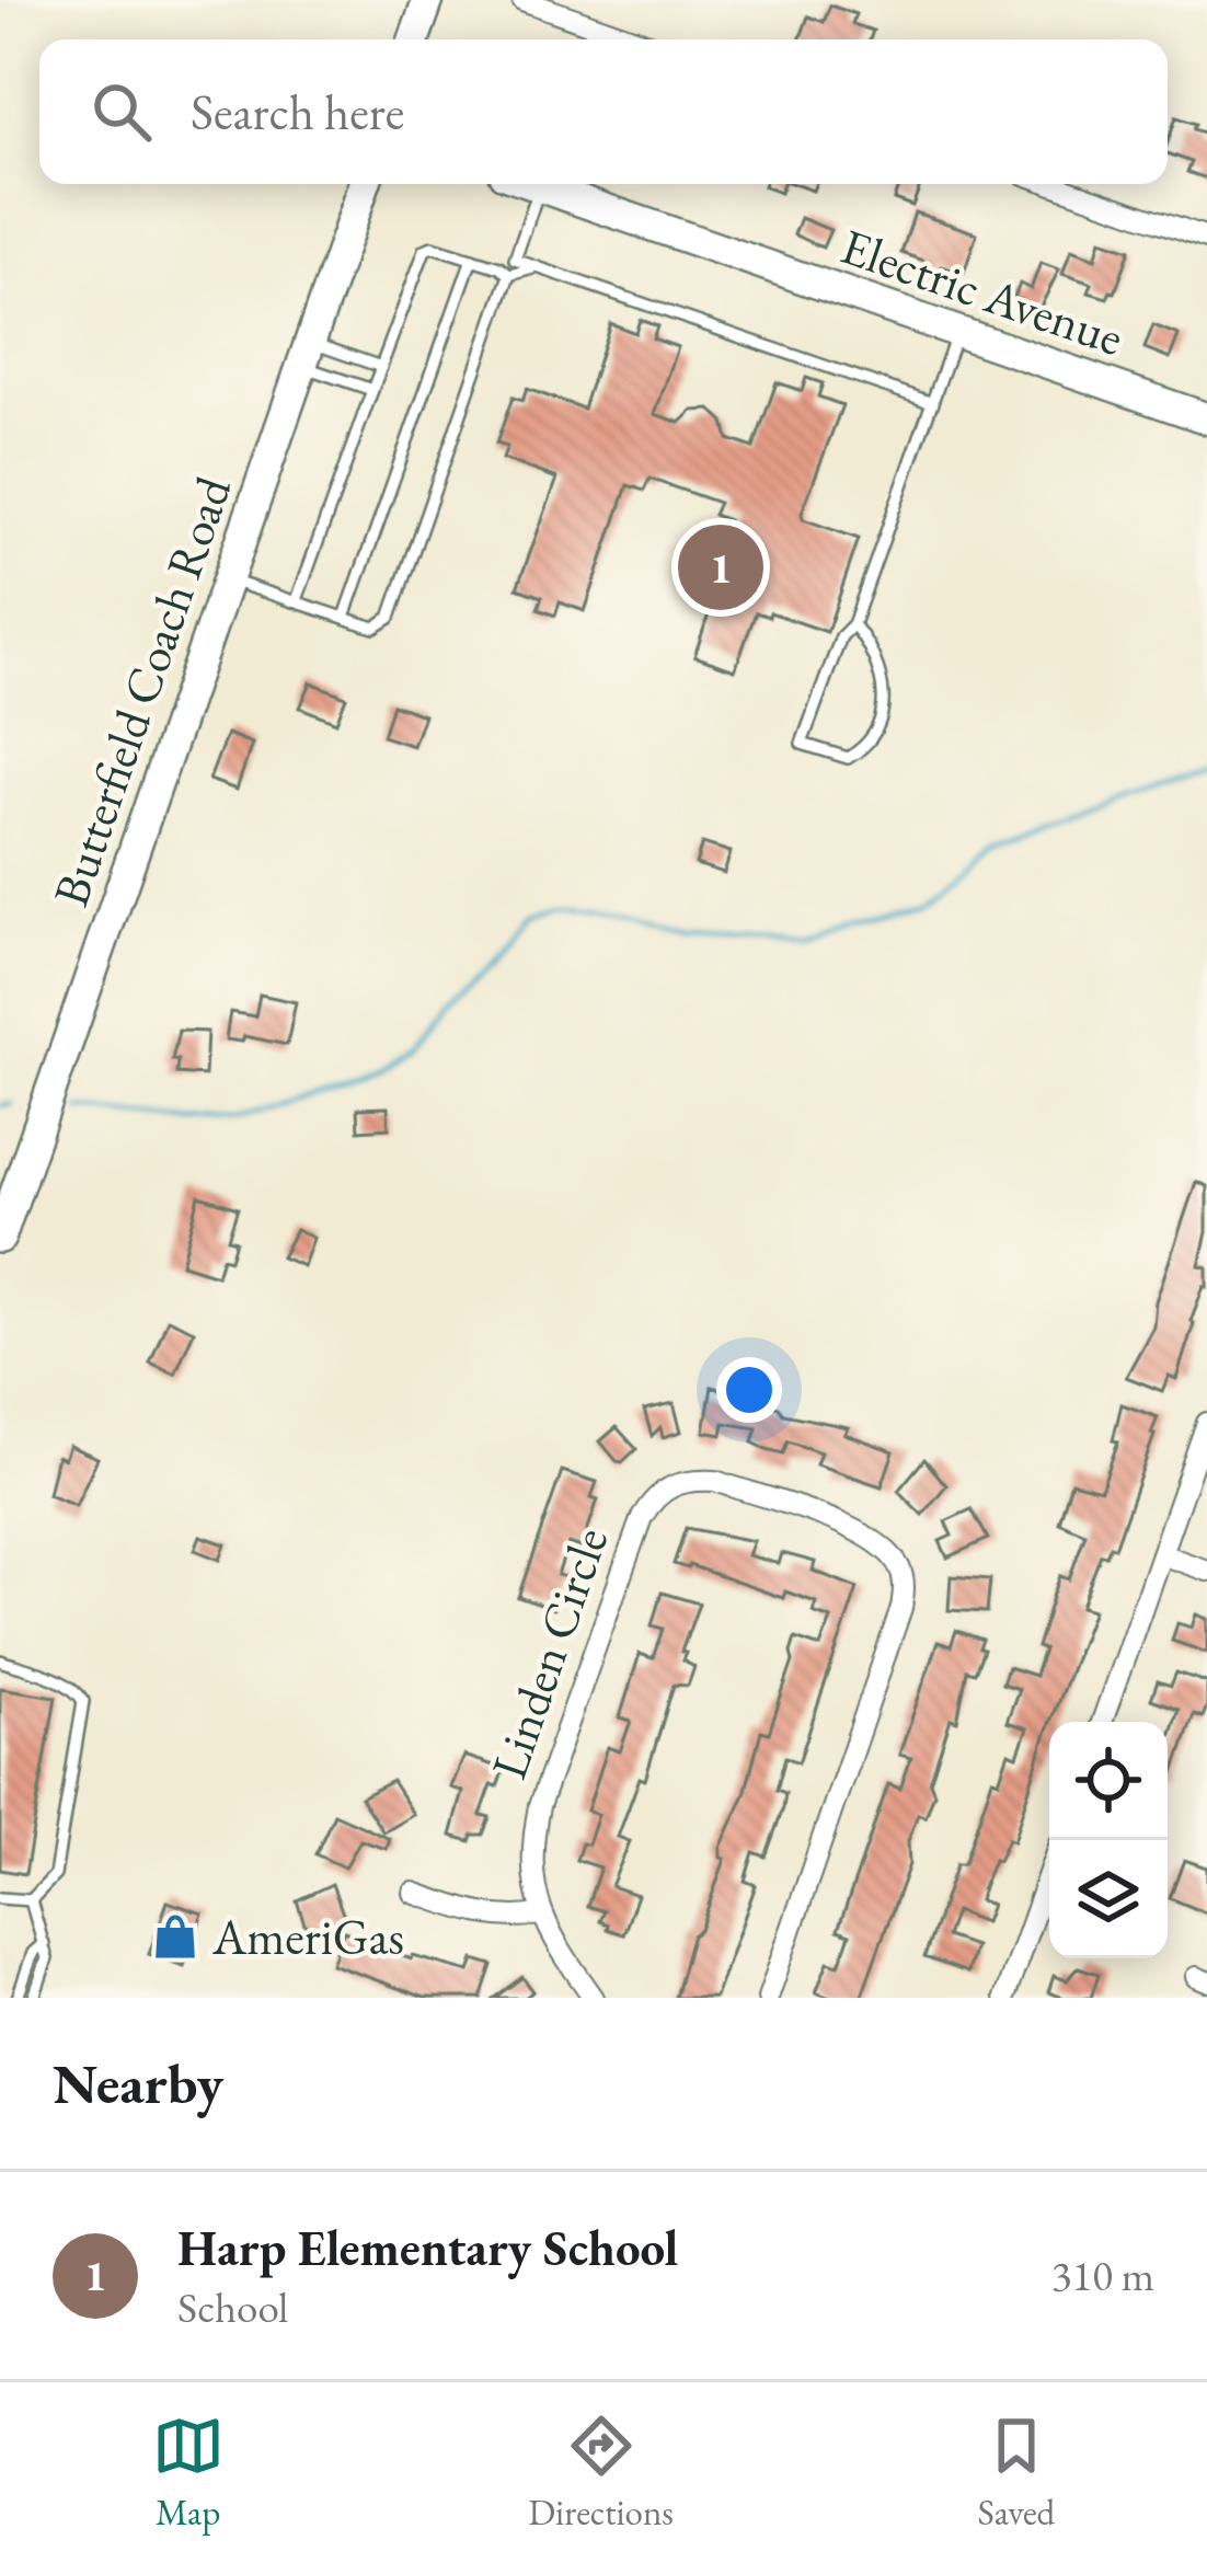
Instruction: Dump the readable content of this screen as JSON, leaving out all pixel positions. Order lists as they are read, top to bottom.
{
  "streets": {
    "main road": ["Electric Avenue", "Butterfield Coach Road"],
    "street": ["Linden Circle"]
  },
  "places": {
    "shop": ["AmeriGas"]
  },
  "page": {
    "search": "Search here",
    "pins": "1",
    "heading": "Nearby",
    "list": [
      {
        "mark": "1",
        "name": "Harp Elementary School",
        "note": "School",
        "value": "310 m"
      }
    ],
    "nav": ["Map", "Directions", "Saved"]
  }
}
